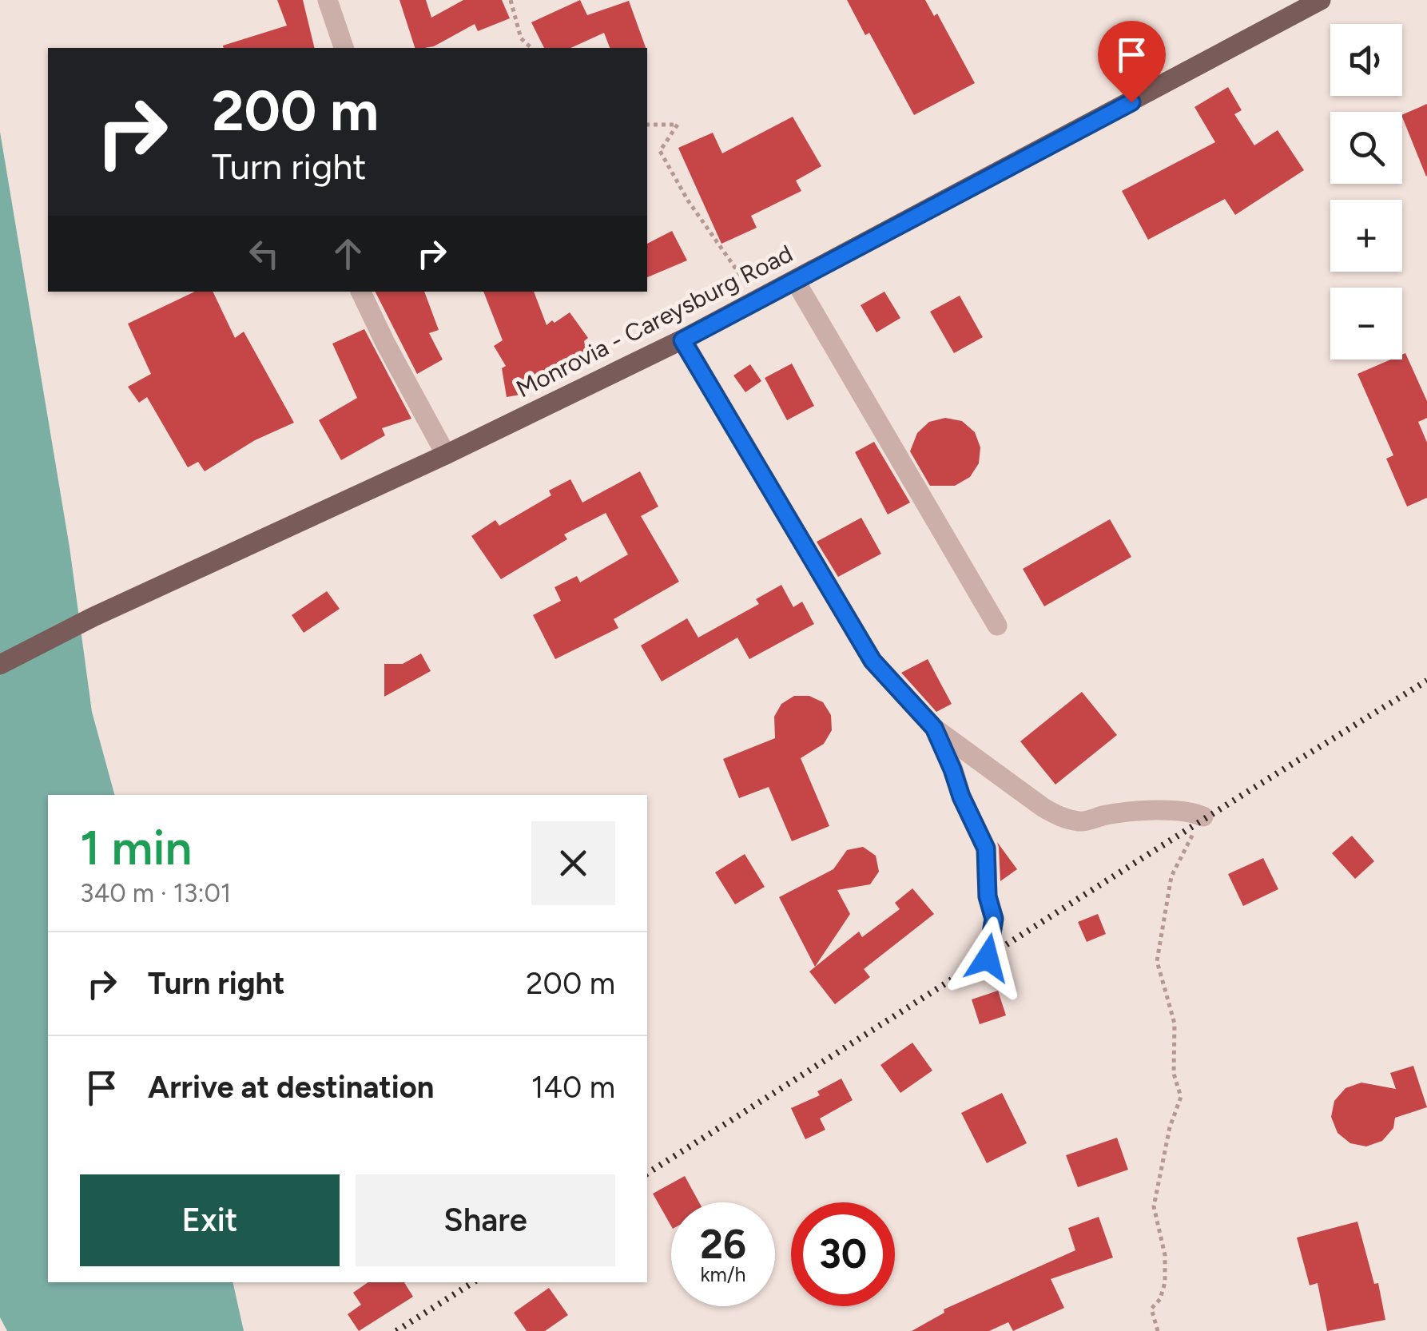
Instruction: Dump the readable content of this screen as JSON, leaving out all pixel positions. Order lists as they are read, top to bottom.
{
  "streets": {
    "main road": ["Monrovia - Careysburg Road"]
  },
  "page": {
    "map_buttons": ["+", "−"],
    "turn": ["200 m", "Turn right"],
    "heading": ["1 min", "340 m · 13:01"],
    "list": [
      {
        "name": "Turn right",
        "value": "200 m"
      },
      {
        "name": "Arrive at destination",
        "value": "140 m"
      }
    ],
    "buttons": ["Exit", "Share"],
    "speed": "26 km/h",
    "limit": "30"
  }
}
